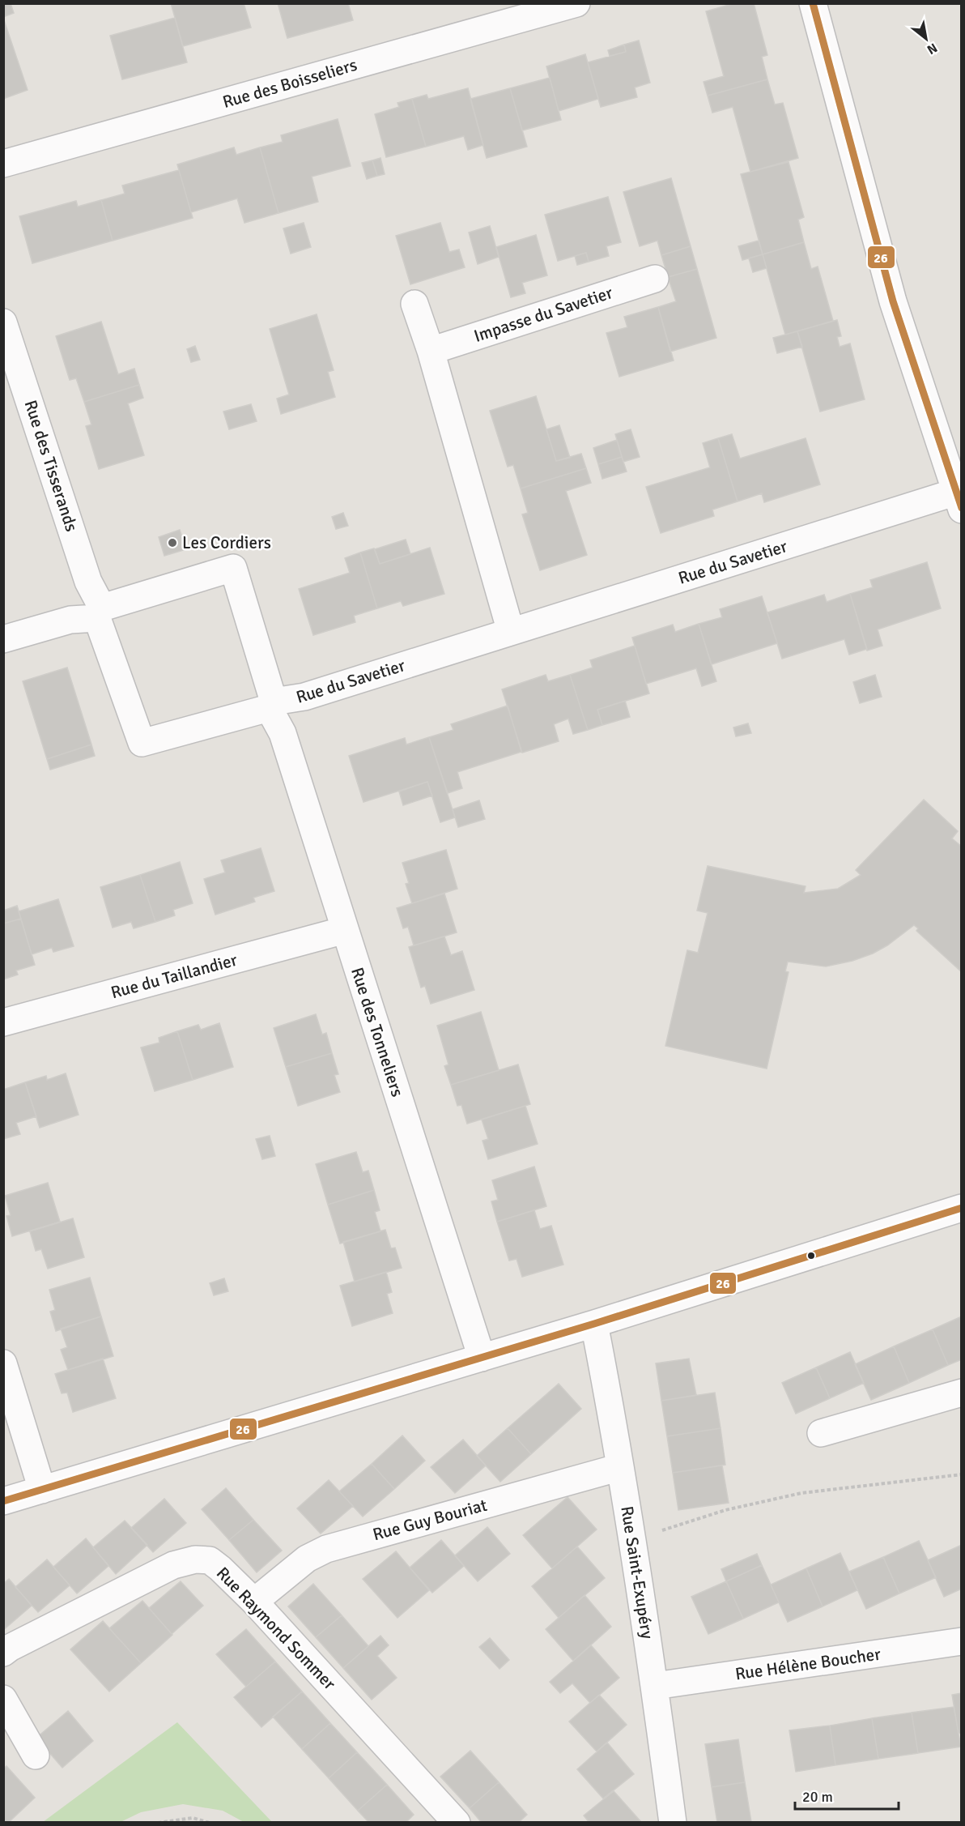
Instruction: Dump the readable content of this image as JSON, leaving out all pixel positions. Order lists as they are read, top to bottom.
{
  "streets": {
    "street": [
      "Rue des Boisseliers",
      "Impasse du Savetier",
      "Rue des Tisserands",
      "Rue du Savetier",
      "Rue du Taillandier",
      "Rue des Tonneliers",
      "Rue Guy Bouriat",
      "Rue Saint-Exupéry",
      "Rue Raymond Sommer",
      "Rue Hélène Boucher"
    ]
  },
  "crossings": [
    ["Rue des Tisserands", "Rue du Savetier"],
    ["Rue des Tisserands", "Rue des Tonneliers"],
    ["Rue du Savetier", "Rue des Tonneliers"],
    ["Rue du Taillandier", "Rue des Tonneliers"],
    ["Rue Guy Bouriat", "Rue Saint-Exupéry"],
    ["Rue Guy Bouriat", "Rue Raymond Sommer"],
    ["Rue Saint-Exupéry", "Rue Hélène Boucher"]
  ],
  "places": ["Les Cordiers"],
  "lines": ["transit line 26"],
  "scale_bar": "20 m",
  "north": "bottom right"
}
